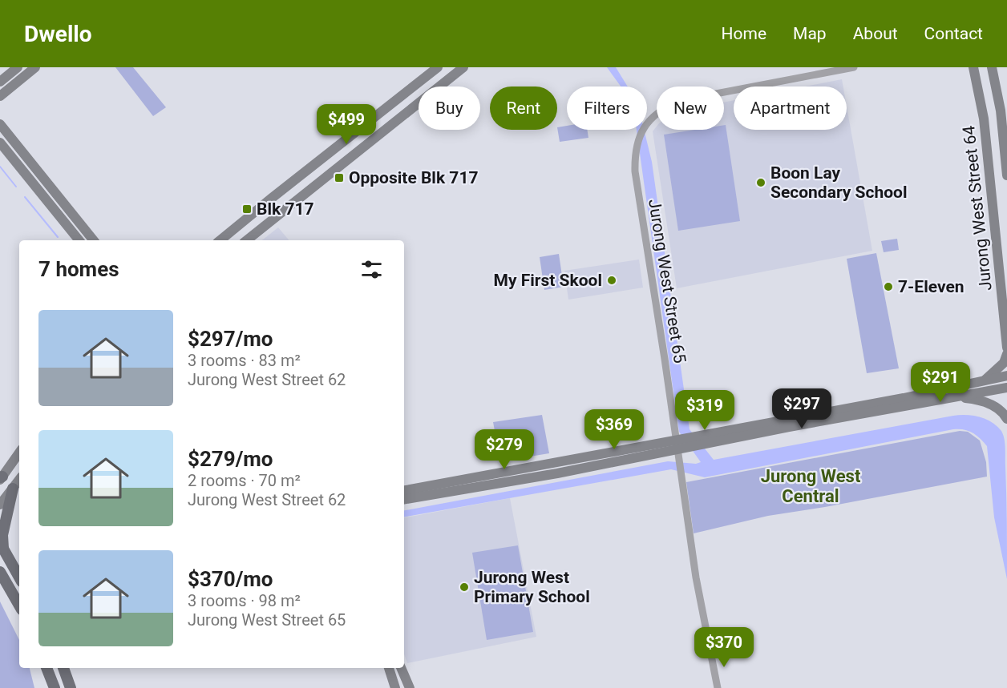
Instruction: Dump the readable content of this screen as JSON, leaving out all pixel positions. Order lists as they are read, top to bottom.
{
  "streets": {
    "street": ["Jurong West Street 64", "Jurong West Street 65"]
  },
  "districts": ["Jurong West Central"],
  "places": {
    "transit": ["Opposite Blk 717", "Blk 717"],
    "other": [
      "Boon Lay Secondary School",
      "My First Skool",
      "7-Eleven",
      "Jurong West Primary School"
    ]
  },
  "page": {
    "header": "Dwello",
    "nav": [
      "Home",
      "Map",
      "About",
      "Contact"
    ],
    "chip": [
      "Buy",
      "Rent",
      "Filters",
      "New",
      "Apartment"
    ],
    "price": [
      "$499",
      "$291",
      "$297",
      "$319",
      "$369",
      "$279",
      "$370"
    ],
    "heading": "7 homes",
    "list": [
      {
        "name": "$297/mo",
        "note": "3 rooms · 83 m² · Jurong West Street 62"
      },
      {
        "name": "$279/mo",
        "note": "2 rooms · 70 m² · Jurong West Street 62"
      },
      {
        "name": "$370/mo",
        "note": "3 rooms · 98 m² · Jurong West Street 65"
      }
    ]
  }
}
